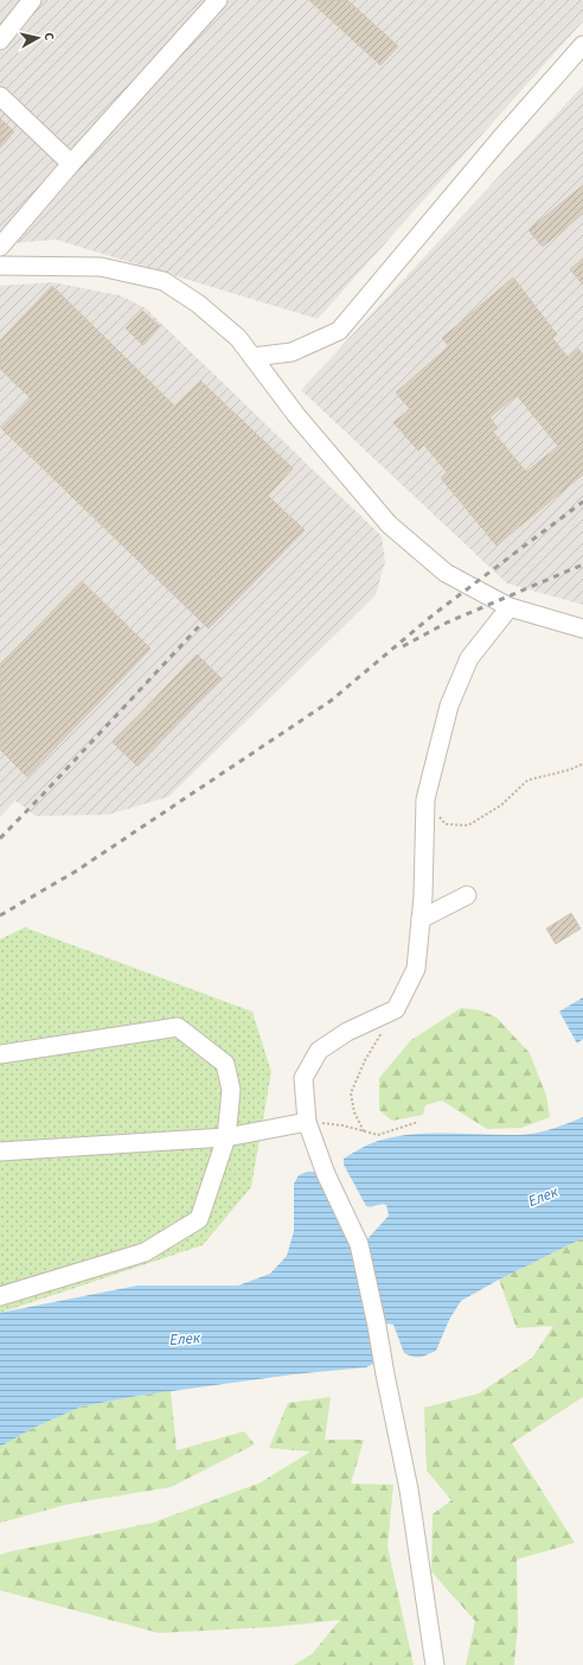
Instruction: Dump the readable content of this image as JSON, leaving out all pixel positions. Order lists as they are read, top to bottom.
{
  "water": ["Елек"],
  "north": "right"
}
